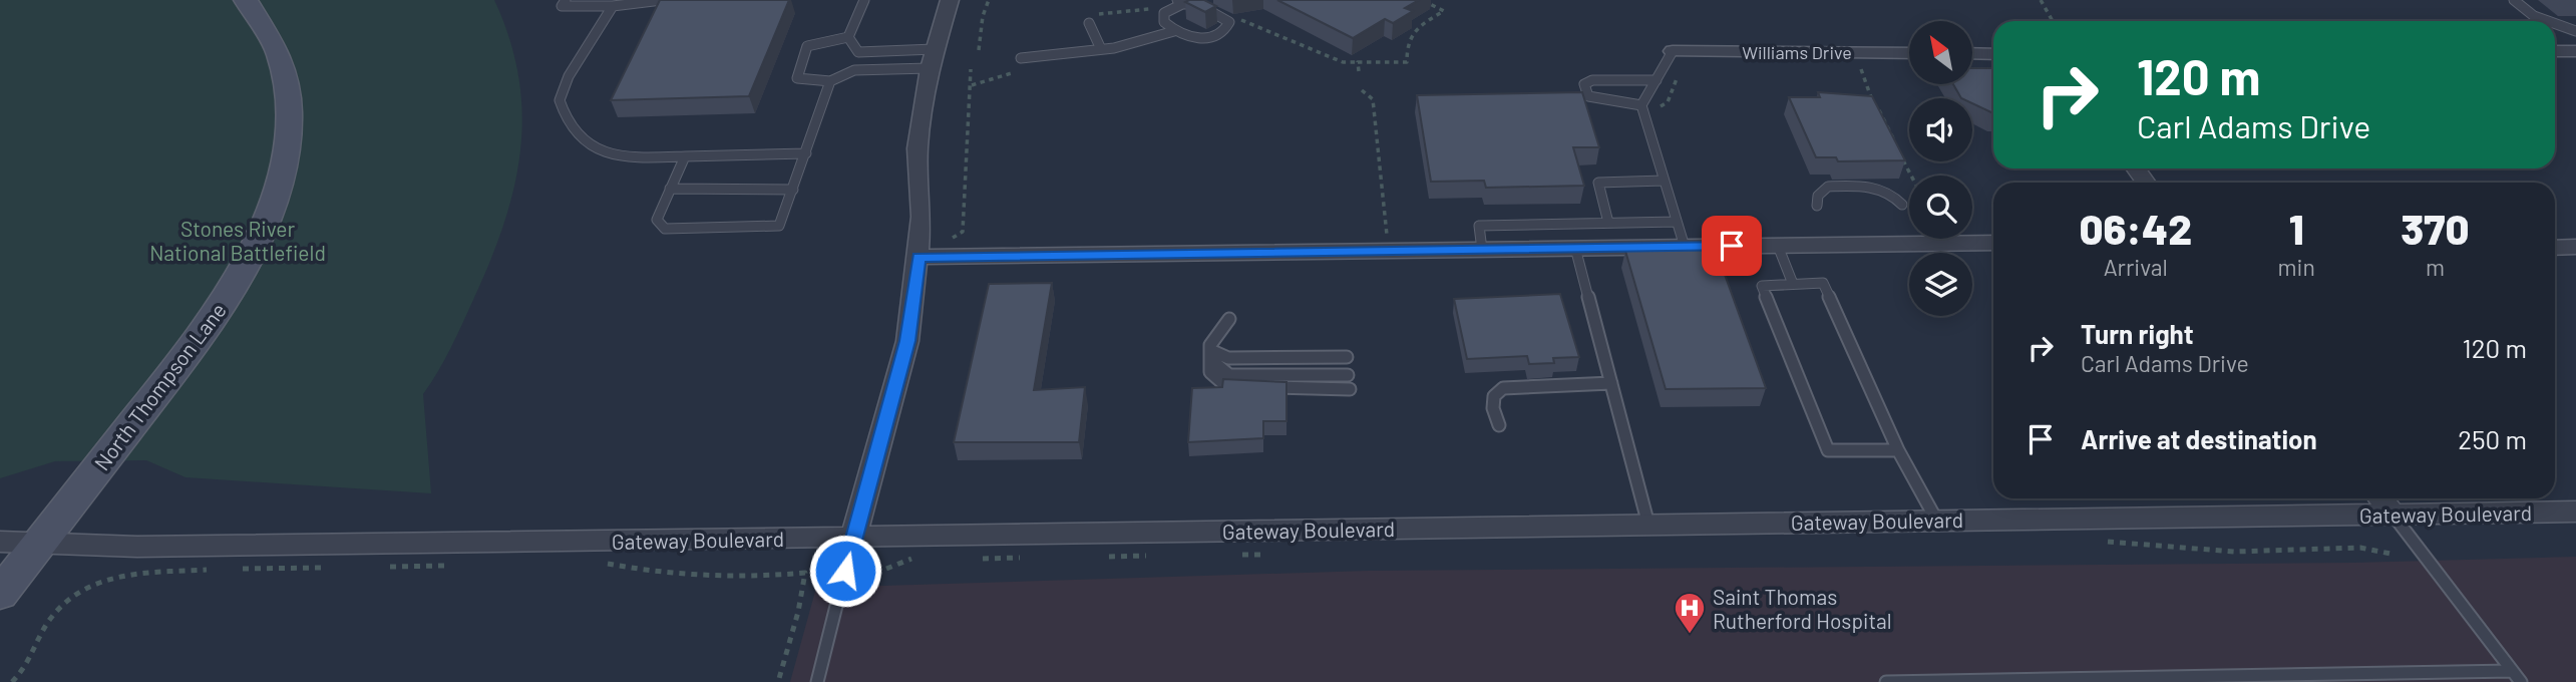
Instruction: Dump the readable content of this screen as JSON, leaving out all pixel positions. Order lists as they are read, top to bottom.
{
  "streets": {
    "main road": ["North Thompson Lane"],
    "street": ["Williams Drive", "Gateway Boulevard"]
  },
  "crossings": [
    ["North Thompson Lane", "Gateway Boulevard"]
  ],
  "parks": ["Stones River National Battlefield"],
  "places": {
    "hospital": ["Saint Thomas Rutherford Hospital"]
  },
  "north": "top left",
  "page": {
    "turn": ["120 m", "Carl Adams Drive"],
    "eta": [
      "06:42",
      "Arrival",
      "1",
      "min",
      "370",
      "m"
    ],
    "list": [
      {
        "name": "Turn right",
        "note": "Carl Adams Drive",
        "value": "120 m"
      },
      {
        "name": "Arrive at destination",
        "value": "250 m"
      }
    ]
  }
}
